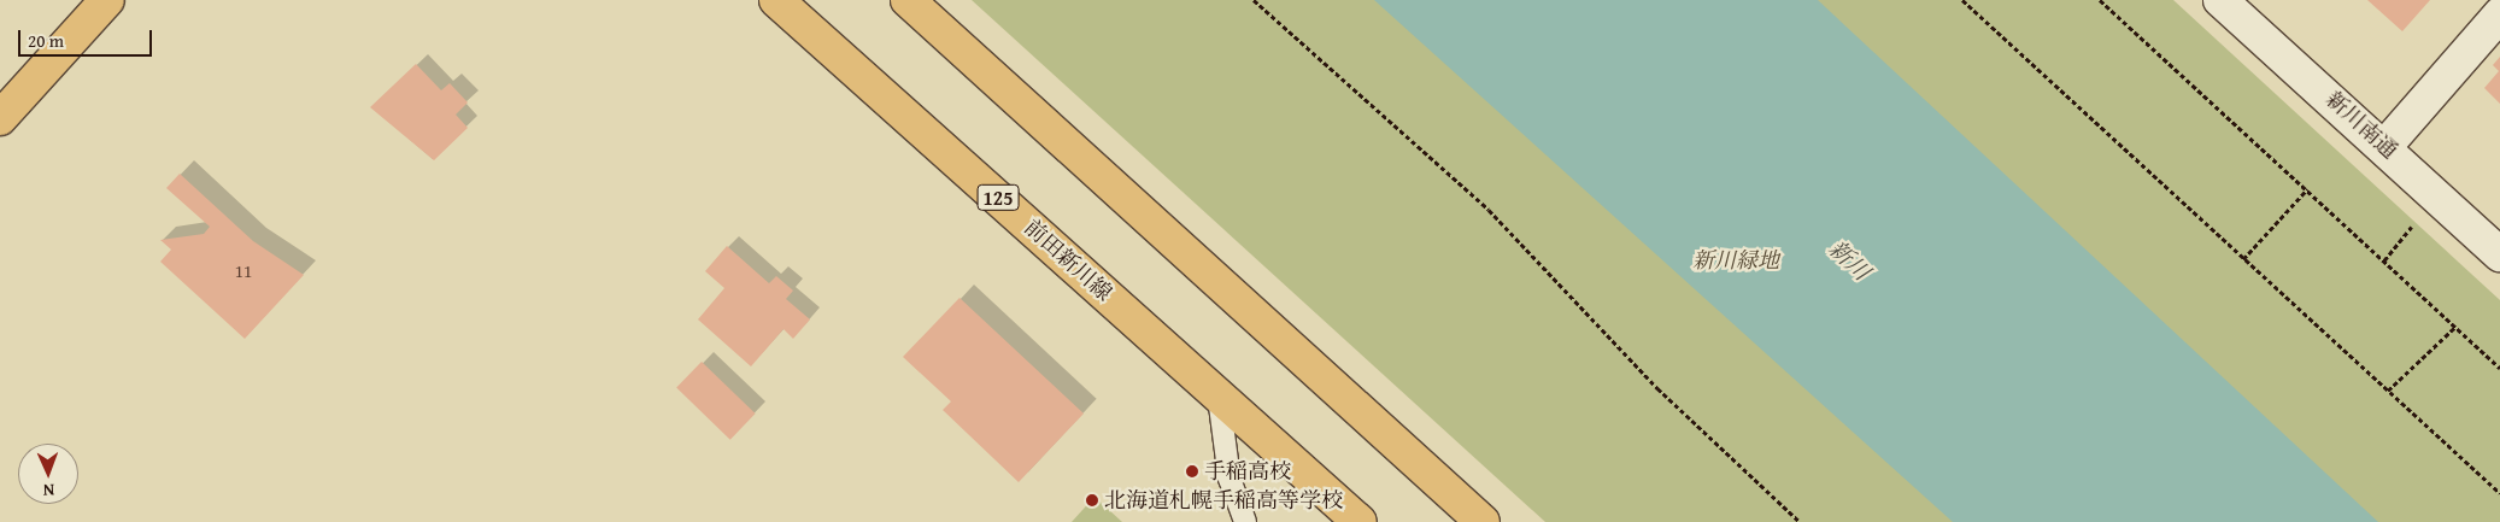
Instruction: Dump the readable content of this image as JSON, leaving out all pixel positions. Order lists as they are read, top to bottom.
{
  "streets": {
    "main road": ["125", "前田新川線"],
    "street": ["新川南通"]
  },
  "water": ["新川"],
  "parks": ["新川緑地"],
  "places": ["手稲高校", "北海道札幌手稲高等学校"],
  "house_numbers": ["11"],
  "scale_bar": "20 m",
  "north": "bottom"
}
